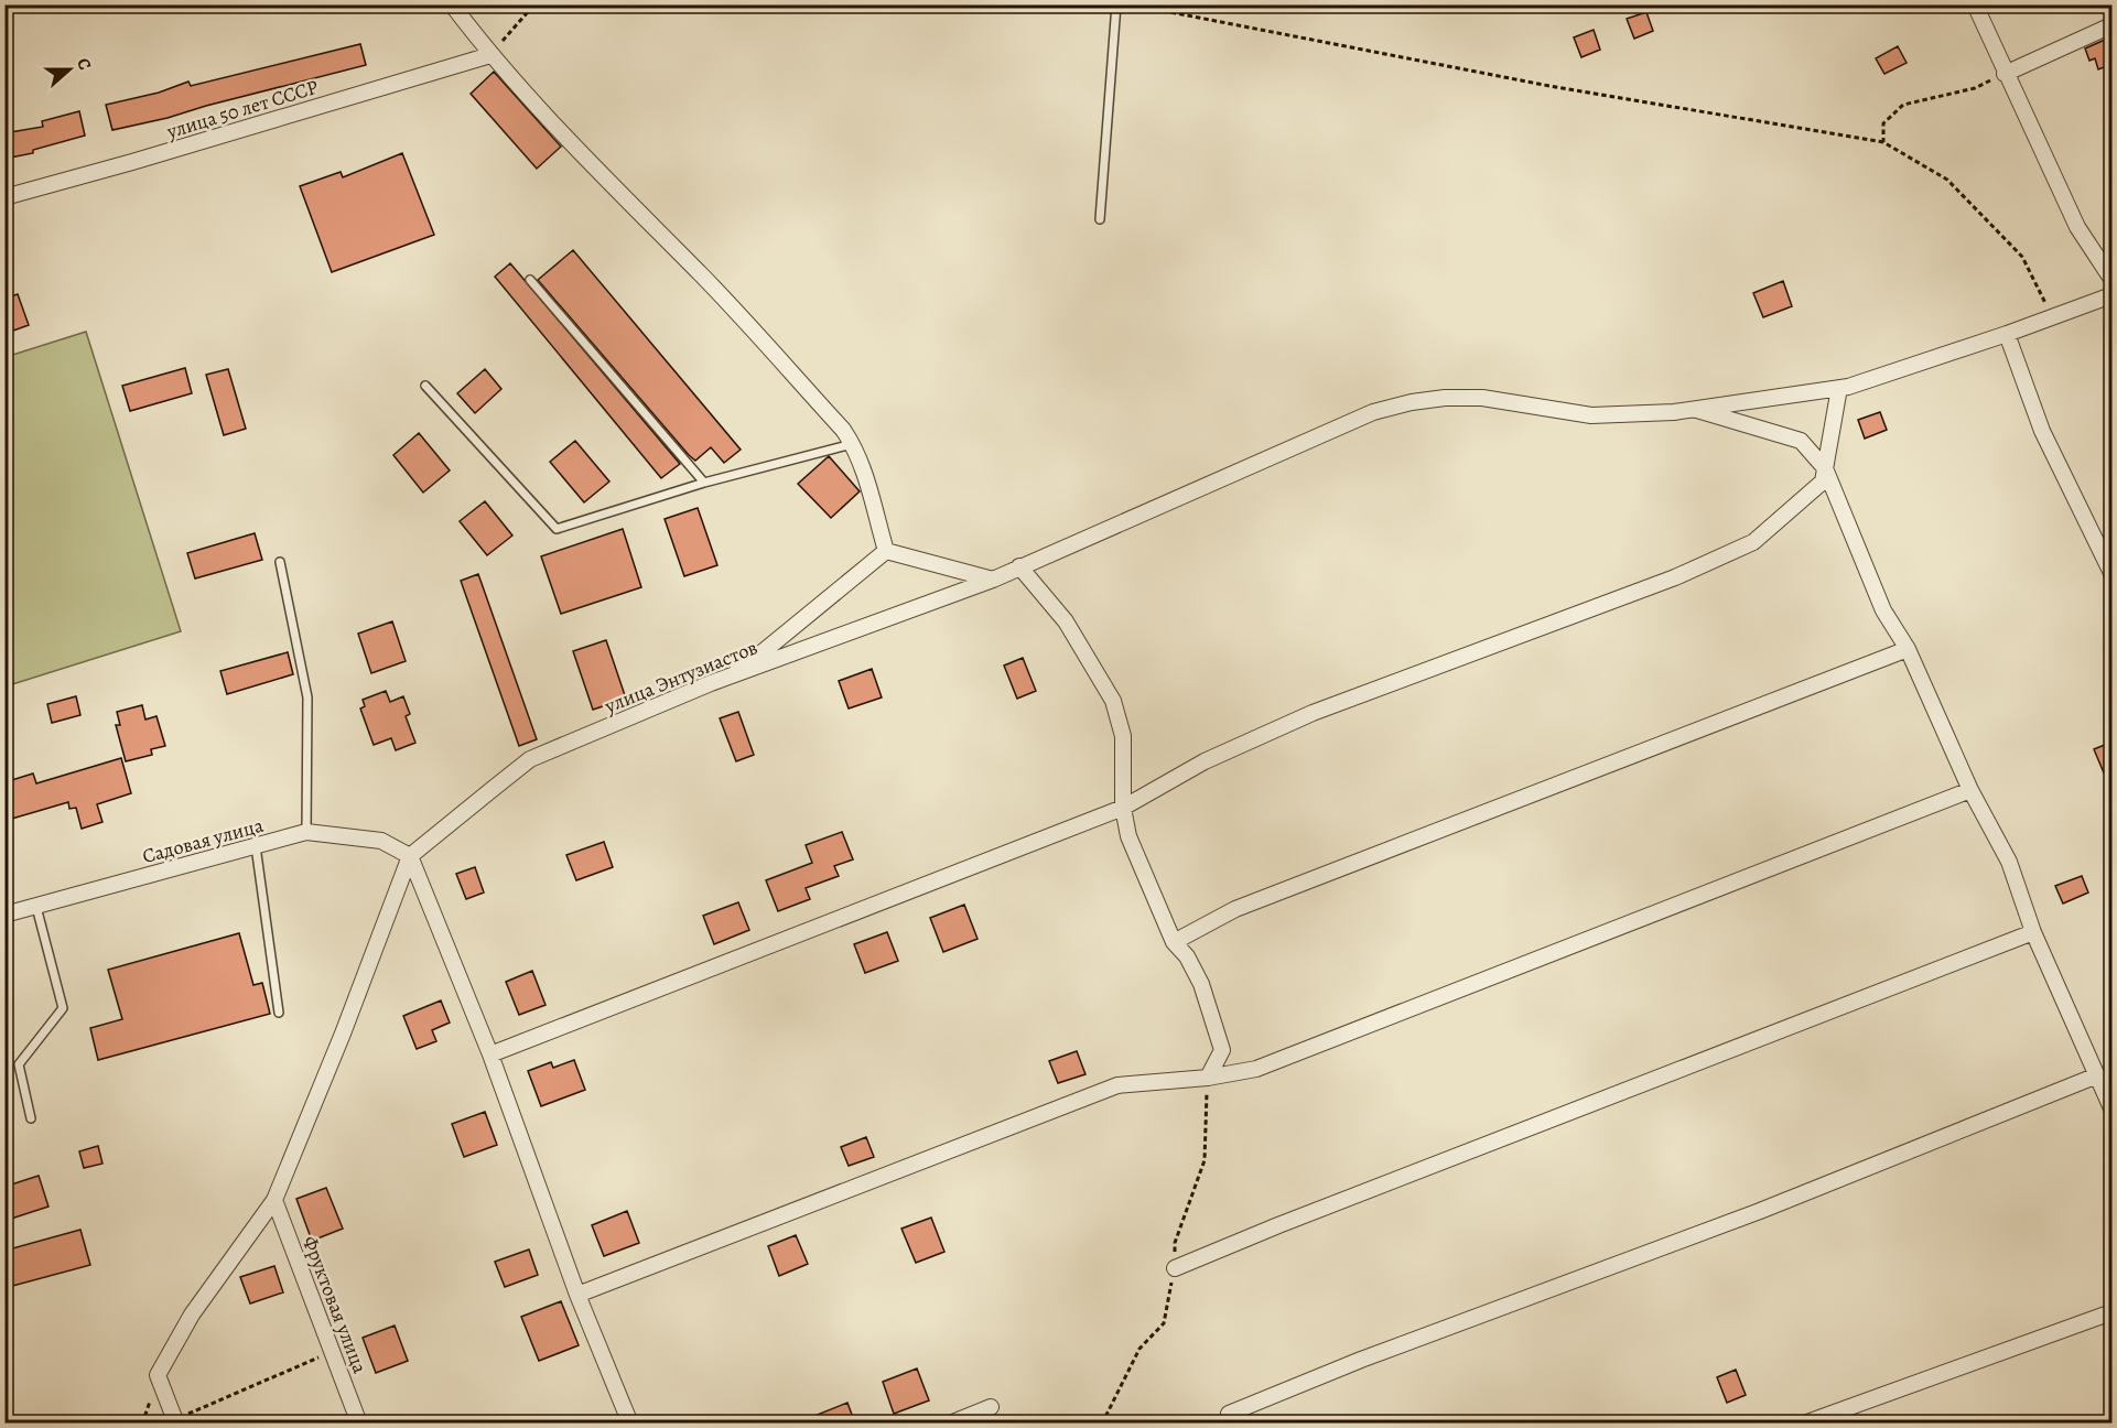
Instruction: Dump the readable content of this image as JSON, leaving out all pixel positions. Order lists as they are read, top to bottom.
{
  "streets": {
    "street": [
      "улица 50 лет СССР",
      "улица Энтузиастов",
      "Садовая улица",
      "Фруктовая улица"
    ]
  },
  "crossings": [
    ["улица Энтузиастов", "Садовая улица"]
  ],
  "north": "right"
}
